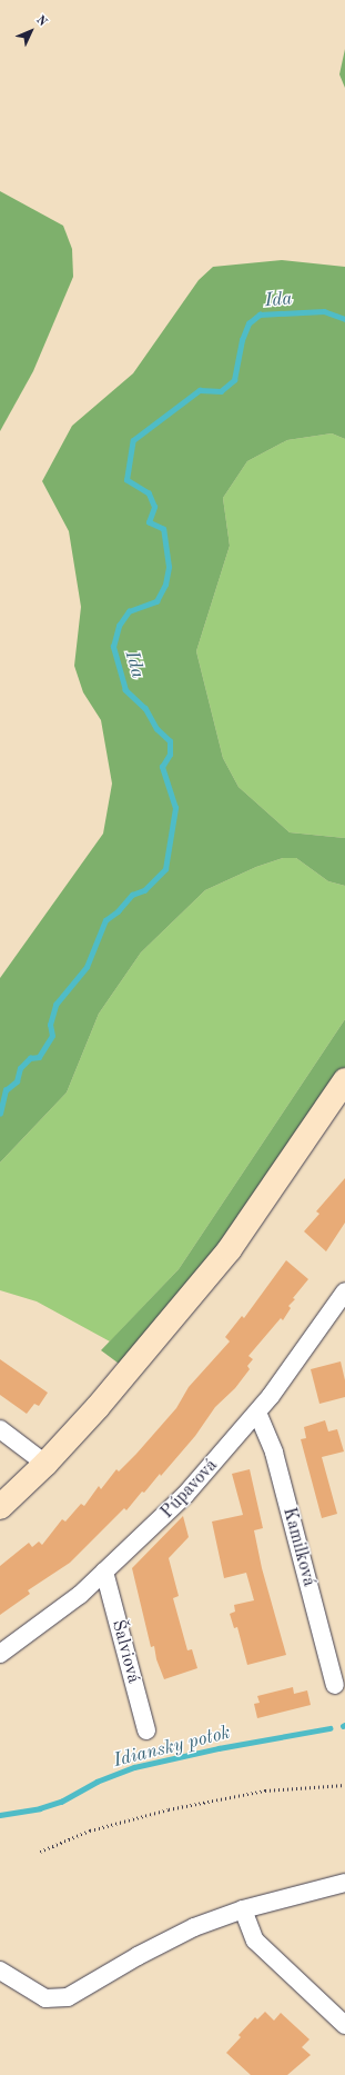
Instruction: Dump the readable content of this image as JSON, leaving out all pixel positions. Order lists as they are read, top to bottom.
{
  "streets": {
    "street": ["Púpavová", "Kamilková", "Šalviová"]
  },
  "crossings": [
    ["Púpavová", "Kamilková"],
    ["Púpavová", "Šalviová"]
  ],
  "water": ["Ida", "Idiansky potok"],
  "north": "top right"
}
